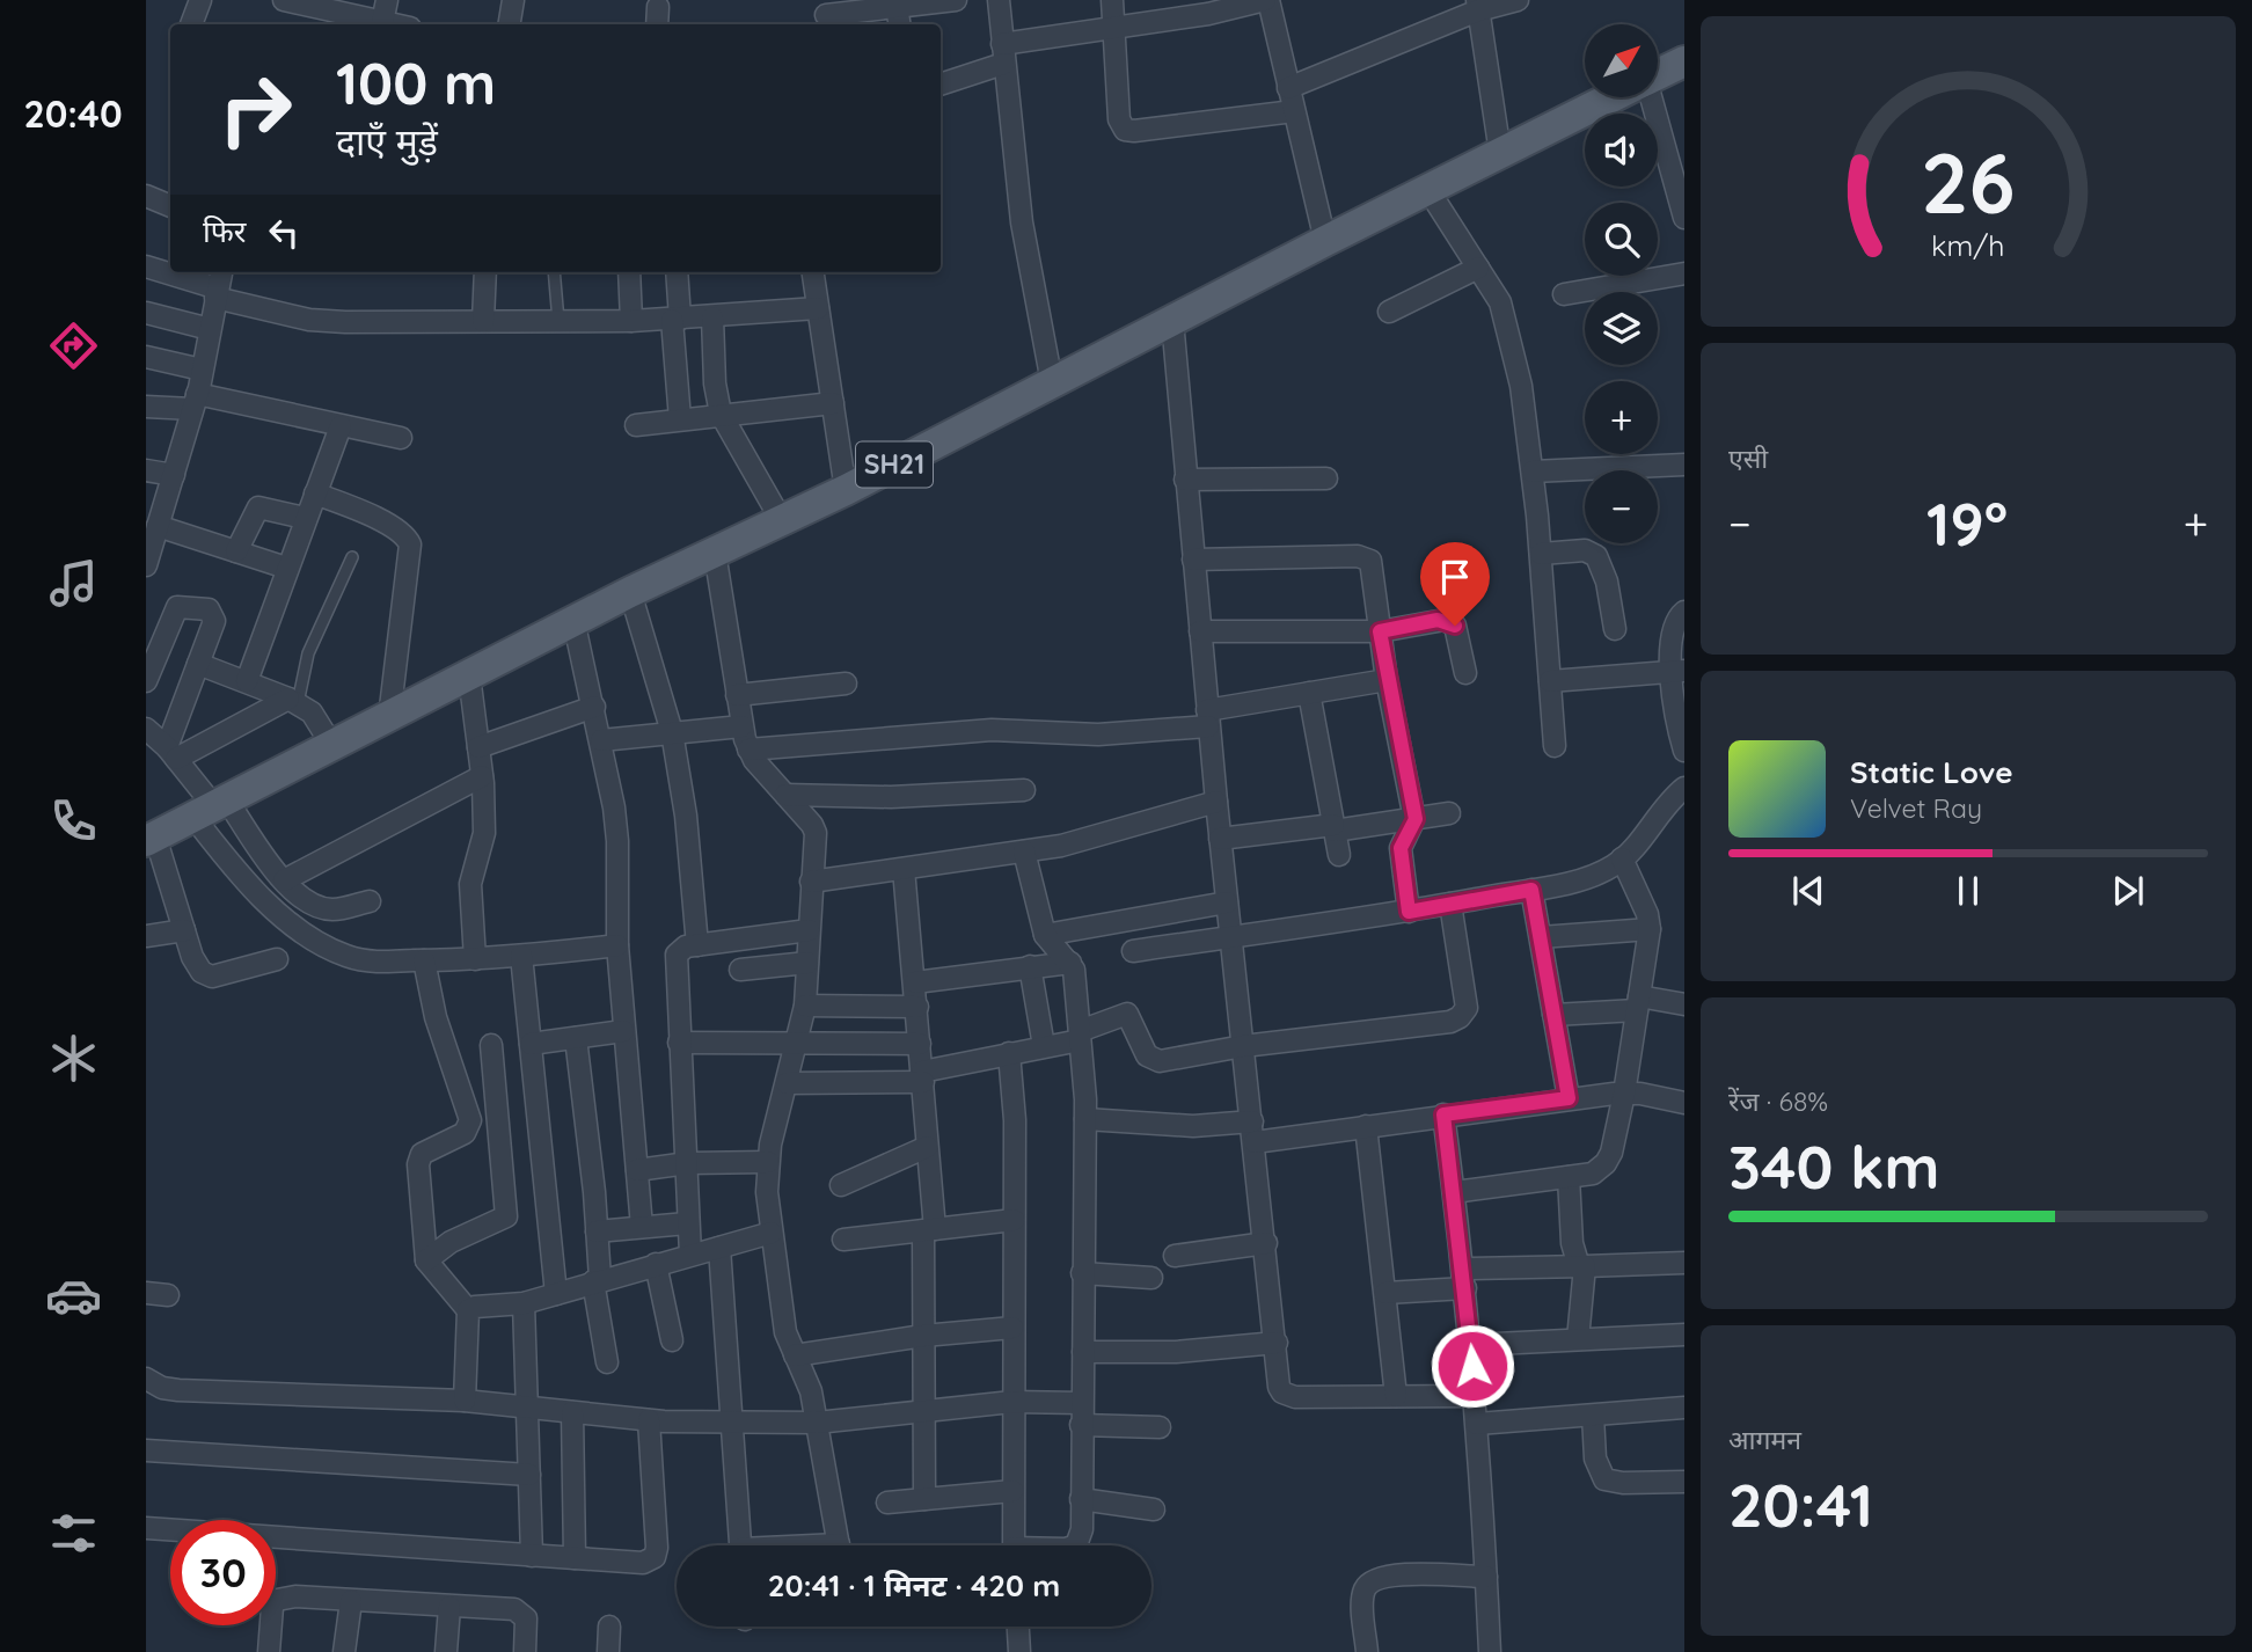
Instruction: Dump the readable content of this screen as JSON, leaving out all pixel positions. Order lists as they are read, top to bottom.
{
  "streets": {
    "main road": ["SH21"]
  },
  "north": "top right",
  "page": {
    "tabs": "20:40",
    "map_buttons": ["+", "−"],
    "turn": ["100 m", "दाएँ मुड़ें"],
    "then": "फिर",
    "tile": [
      "एसी",
      ["रेंज · 68%", "340 km"],
      ["आगमन", "20:41"]
    ],
    "heat": ["−", "19°", "+"],
    "song": ["Static Love", "Velvet Ray"],
    "limit": "30",
    "trip": "20:41 · 1 मिनट · 420 m",
    "gauge": ["26", "km/h"]
  }
}
